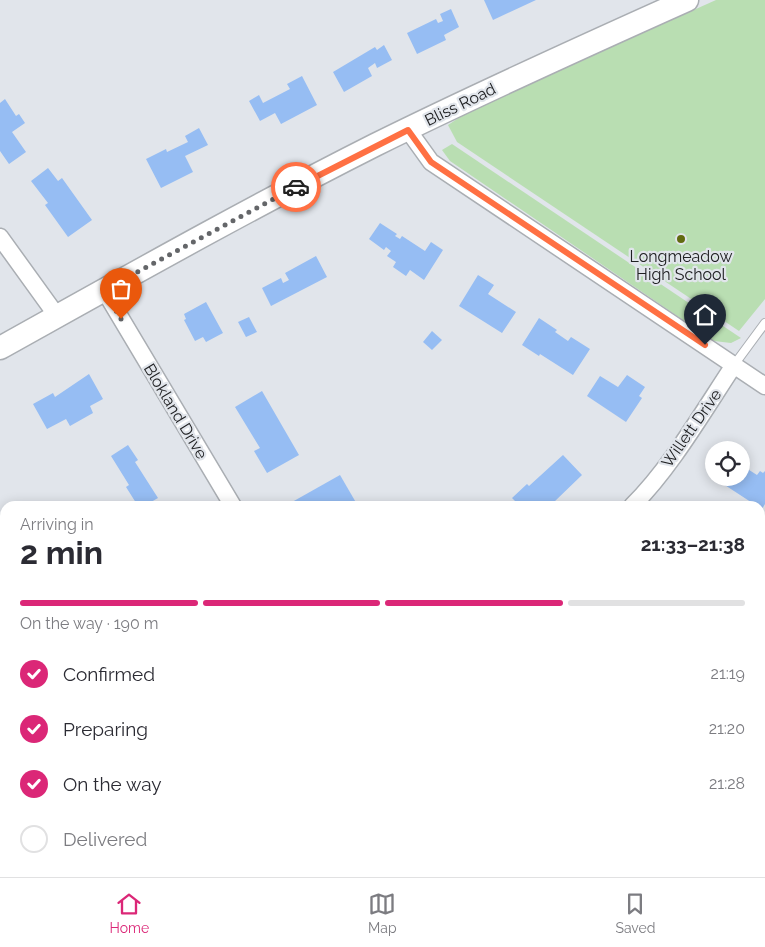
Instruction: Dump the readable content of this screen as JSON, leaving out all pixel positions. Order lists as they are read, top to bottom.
{
  "streets": {
    "main road": ["Bliss Road"],
    "street": ["Blokland Drive", "Willett Drive"]
  },
  "crossings": [
    ["Bliss Road", "Blokland Drive"]
  ],
  "places": ["Longmeadow High School"],
  "page": {
    "heading": ["2 min", "Arriving in", "21:33–21:38"],
    "bar": "On the way · 190 m",
    "list": [
      ["Confirmed", "21:19"],
      ["Preparing", "21:20"],
      ["On the way", "21:28"],
      "Delivered"
    ],
    "tabs": ["Home", "Map", "Saved"]
  }
}
